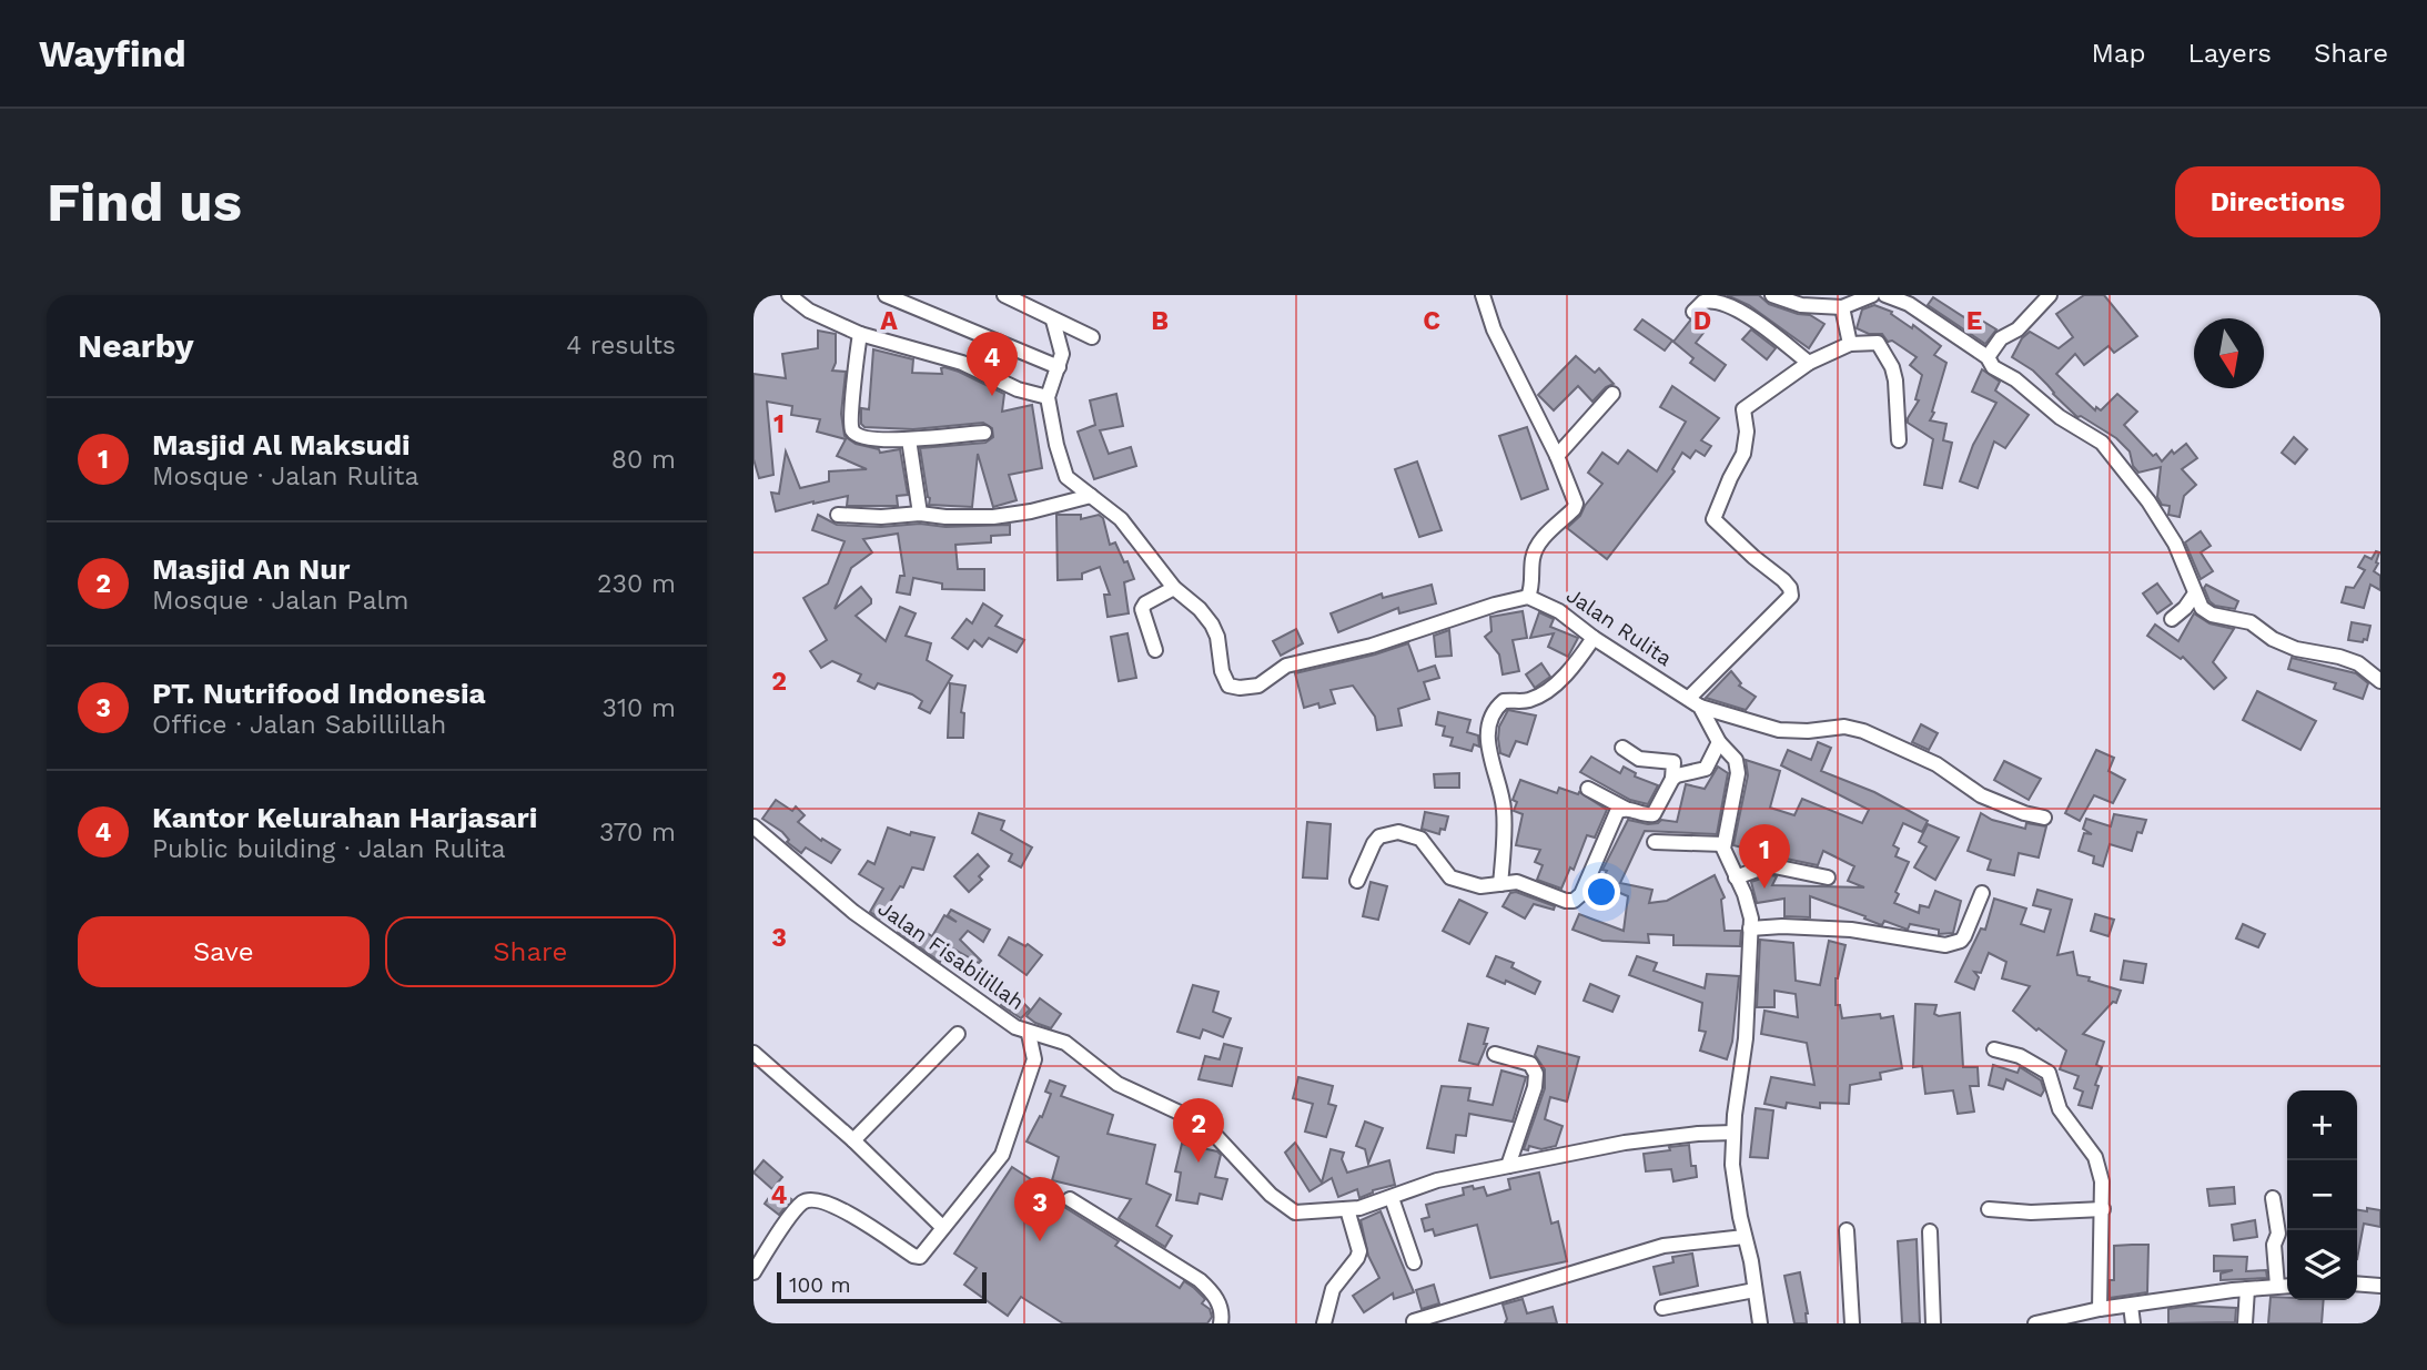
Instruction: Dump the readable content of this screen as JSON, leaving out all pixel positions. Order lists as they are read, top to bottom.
{
  "streets": {
    "street": ["Jalan Rulita", "Jalan Fisabilillah"]
  },
  "scale_bar": "100 m",
  "north": "bottom",
  "page": {
    "header": "Wayfind",
    "nav": ["Map", "Layers", "Share"],
    "buttons": [
      "Directions",
      ["Save", "Share"]
    ],
    "title": "Find us",
    "heading": ["Nearby", "4 results"],
    "pins": [
      "4",
      "1",
      "2",
      "3"
    ],
    "list": [
      {
        "mark": "1",
        "name": "Masjid Al Maksudi",
        "note": "Mosque · Jalan Rulita",
        "value": "80 m"
      },
      {
        "mark": "2",
        "name": "Masjid An Nur",
        "note": "Mosque · Jalan Palm",
        "value": "230 m"
      },
      {
        "mark": "3",
        "name": "PT. Nutrifood Indonesia",
        "note": "Office · Jalan Sabillillah",
        "value": "310 m"
      },
      {
        "mark": "4",
        "name": "Kantor Kelurahan Harjasari",
        "note": "Public building · Jalan Rulita",
        "value": "370 m"
      }
    ],
    "map_buttons": ["+", "−"],
    "scale": "100 m"
  },
  "grid": {
    "columns": [
      "A",
      "B",
      "C",
      "D",
      "E"
    ],
    "rows": [
      "1",
      "2",
      "3",
      "4"
    ]
  }
}
